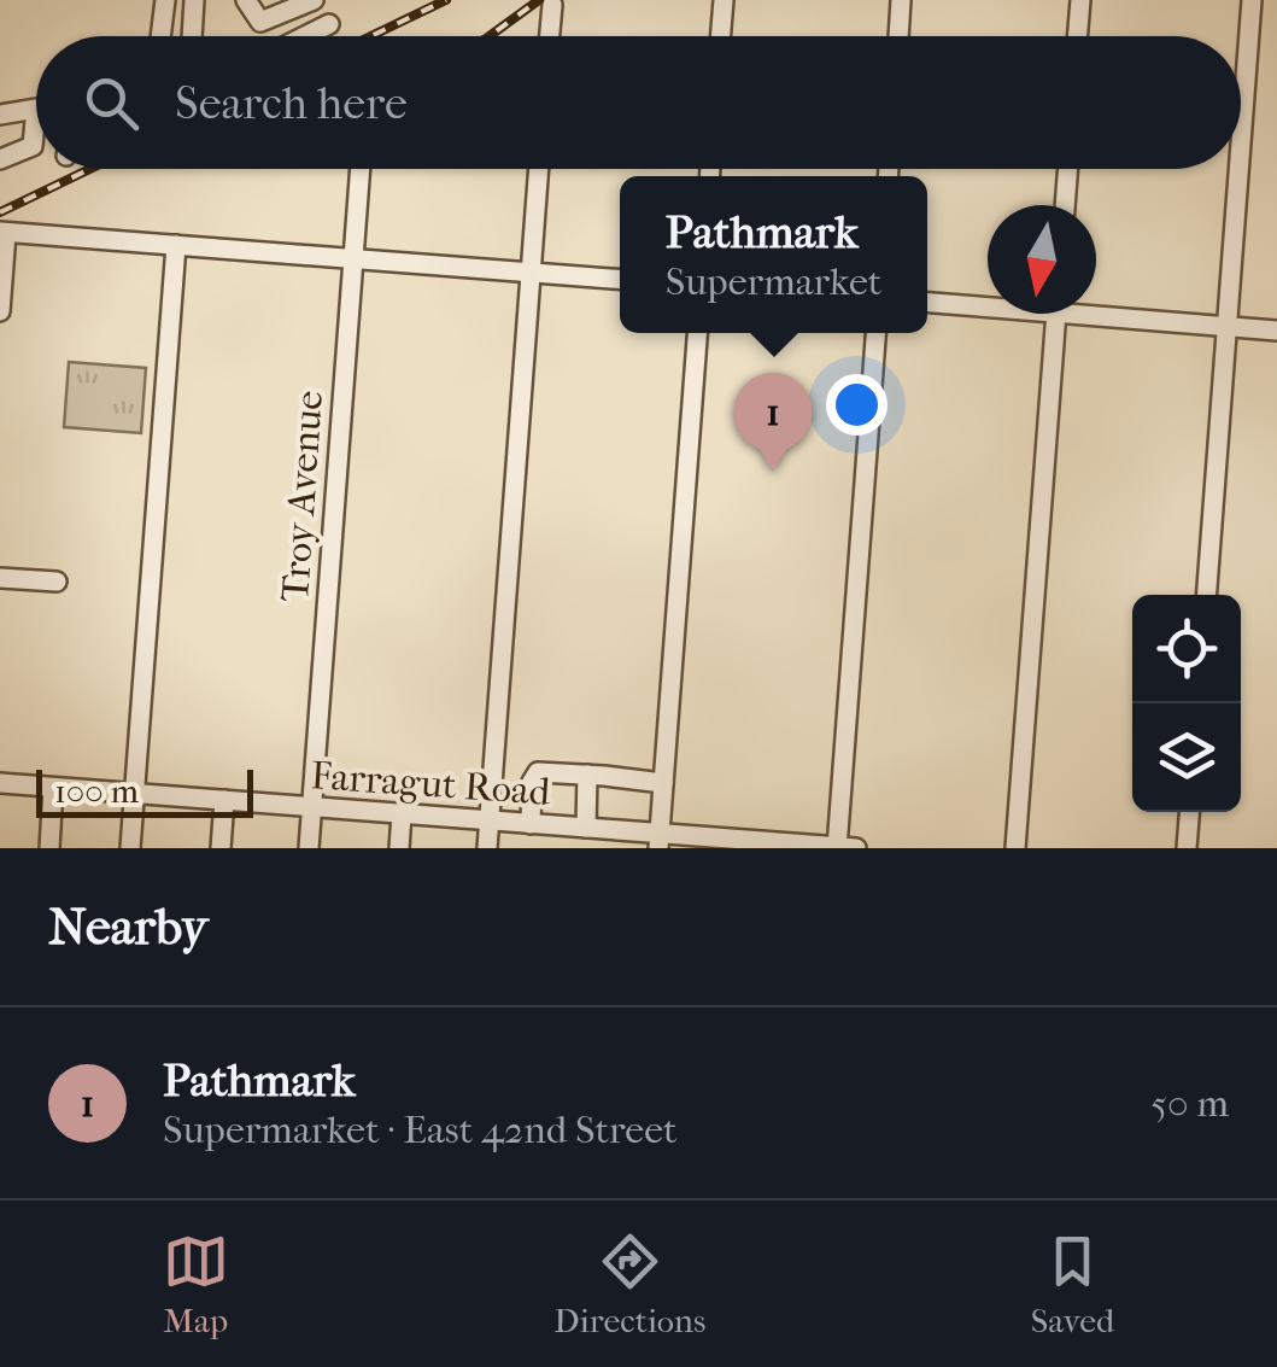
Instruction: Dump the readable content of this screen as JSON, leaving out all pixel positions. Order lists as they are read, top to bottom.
{
  "streets": {
    "street": ["Troy Avenue", "Farragut Road"]
  },
  "crossings": [
    ["Troy Avenue", "Farragut Road"]
  ],
  "scale_bar": "100 m",
  "north": "bottom",
  "page": {
    "search": "Search here",
    "popup": ["Pathmark", "Supermarket"],
    "pins": "1",
    "scale": "100 m",
    "heading": "Nearby",
    "list": [
      {
        "mark": "1",
        "name": "Pathmark",
        "note": "Supermarket · East 42nd Street",
        "value": "50 m"
      }
    ],
    "nav": ["Map", "Directions", "Saved"]
  }
}
